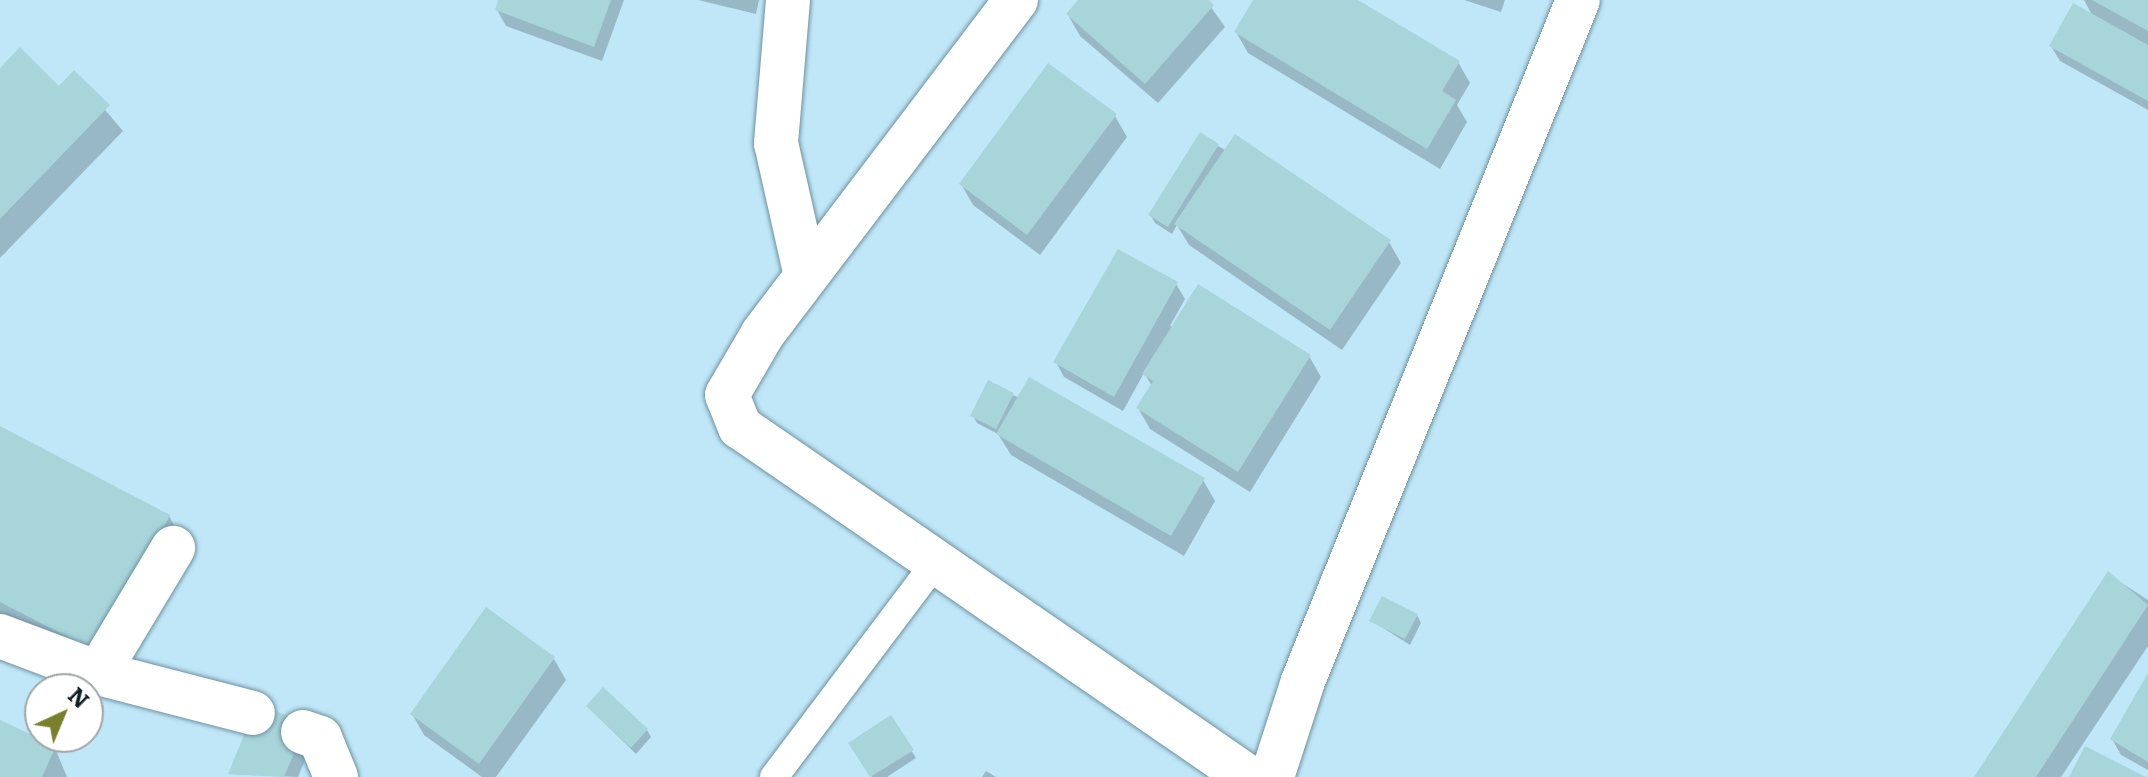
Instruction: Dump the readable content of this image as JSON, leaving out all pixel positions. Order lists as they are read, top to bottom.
{
  "north": "top right"
}
